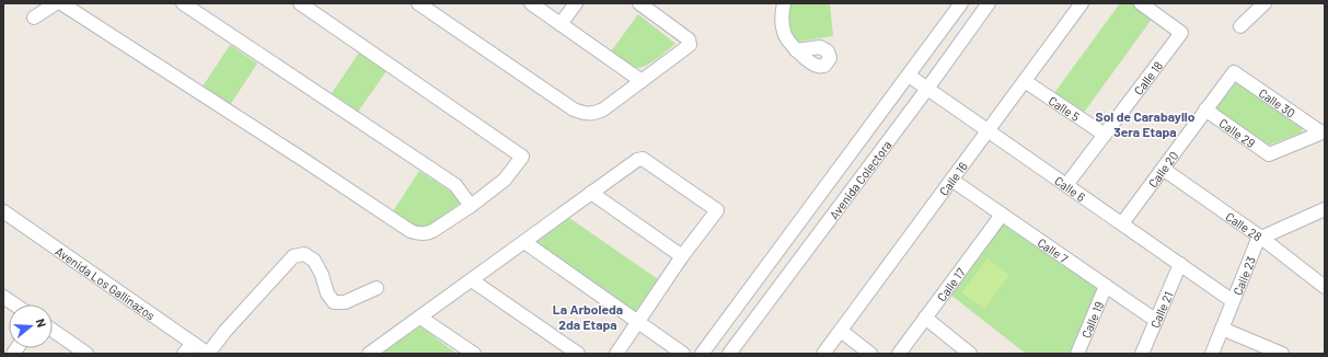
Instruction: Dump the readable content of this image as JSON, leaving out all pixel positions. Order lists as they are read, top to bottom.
{
  "streets": {
    "street": [
      "Calle 18",
      "Calle 30",
      "Calle 5",
      "Calle 29",
      "Calle 20",
      "Avenida Colectora",
      "Calle 16",
      "Calle 6",
      "Calle 28",
      "Calle 7",
      "Calle 23",
      "Avenida Los Gallinazos",
      "Calle 17",
      "Calle 21",
      "Calle 19"
    ]
  },
  "crossings": [
    ["Calle 18", "Calle 5"],
    ["Calle 18", "Calle 6"],
    ["Calle 30", "Calle 29"],
    ["Calle 30", "Calle 20"],
    ["Calle 5", "Calle 16"],
    ["Calle 29", "Calle 20"],
    ["Calle 20", "Calle 6"],
    ["Calle 20", "Calle 28"],
    ["Avenida Colectora", "Calle 6"],
    ["Calle 16", "Calle 6"],
    ["Calle 16", "Calle 7"],
    ["Calle 6", "Calle 23"],
    ["Calle 6", "Calle 21"],
    ["Calle 28", "Calle 23"],
    ["Calle 7", "Calle 17"],
    ["Calle 7", "Calle 21"],
    ["Calle 7", "Calle 19"]
  ],
  "districts": ["Sol de Carabayllo 3era Etapa", "La Arboleda 2da Etapa"],
  "north": "right"
}
